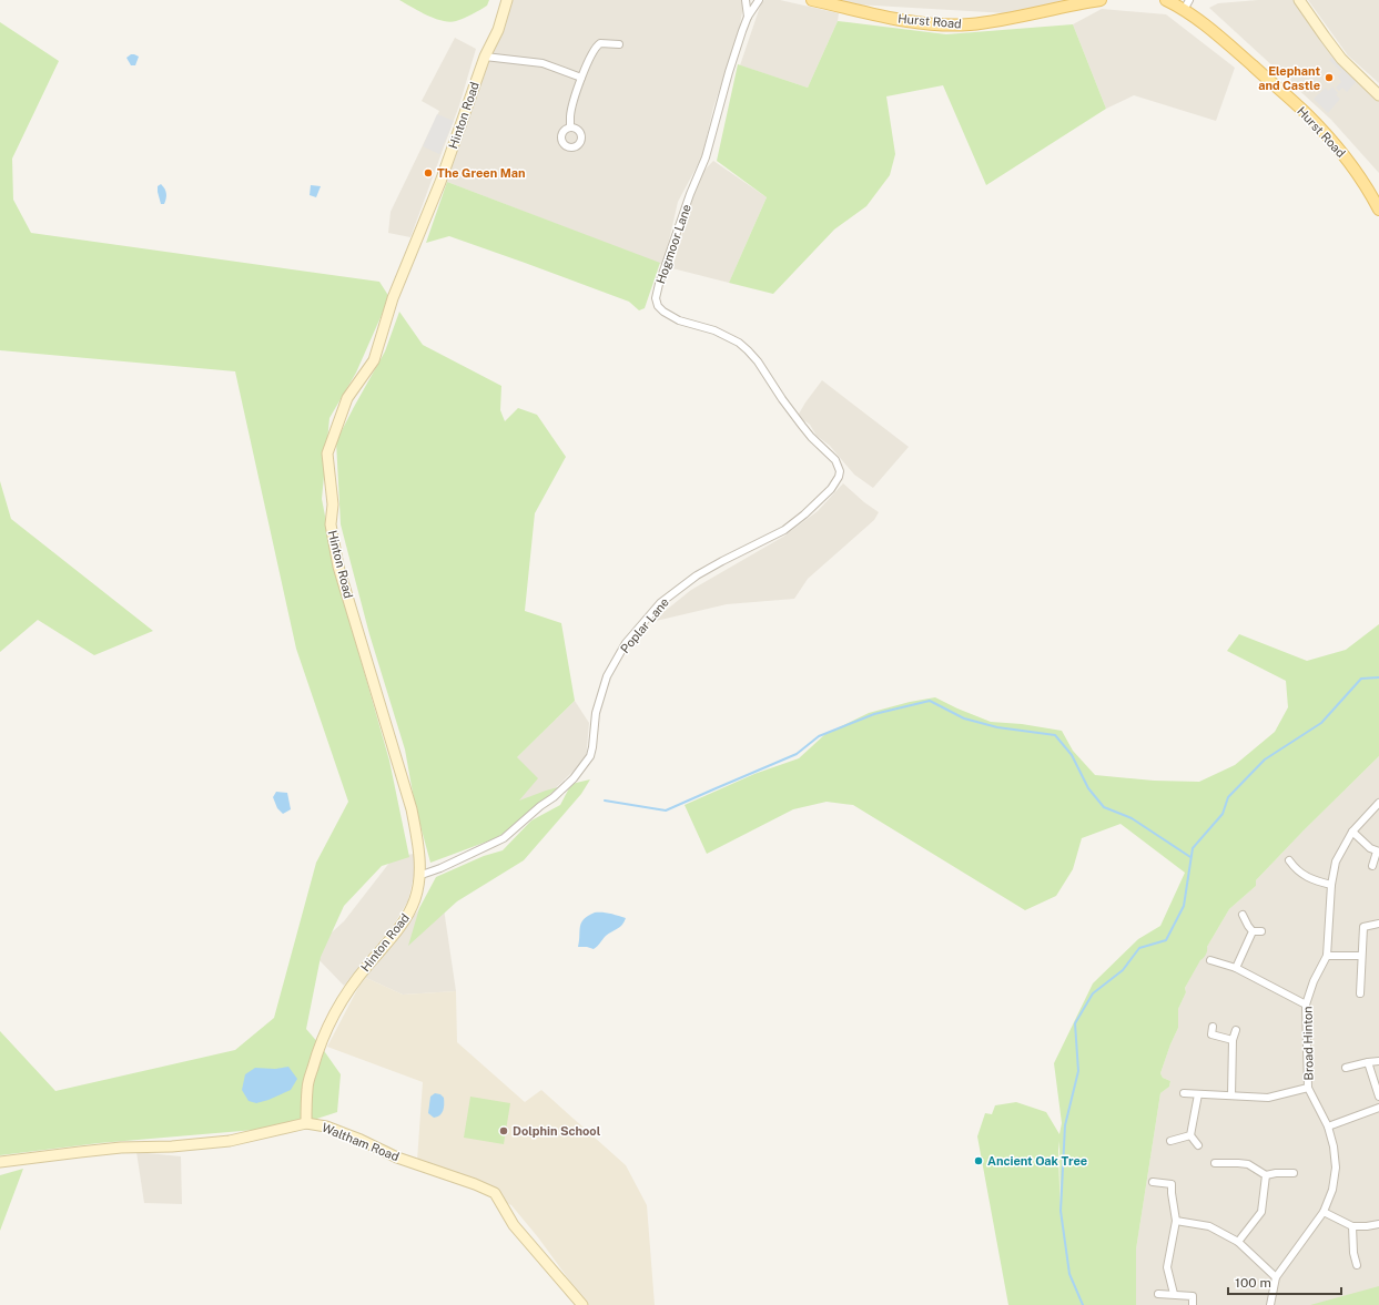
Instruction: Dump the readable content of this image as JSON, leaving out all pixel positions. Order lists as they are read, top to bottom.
{
  "streets": {
    "main road": ["Hurst Road"],
    "street": [
      "Hinton Road",
      "Hogmoor Lane",
      "Poplar Lane",
      "Broad Hinton",
      "Waltham Road"
    ]
  },
  "crossings": [
    ["Hinton Road", "Poplar Lane"],
    ["Hinton Road", "Waltham Road"],
    ["Hogmoor Lane", "Poplar Lane"]
  ],
  "places": [
    "Elephant and Castle",
    "The Green Man",
    "Dolphin School",
    "Ancient Oak Tree"
  ],
  "scale_bar": "100 m"
}
